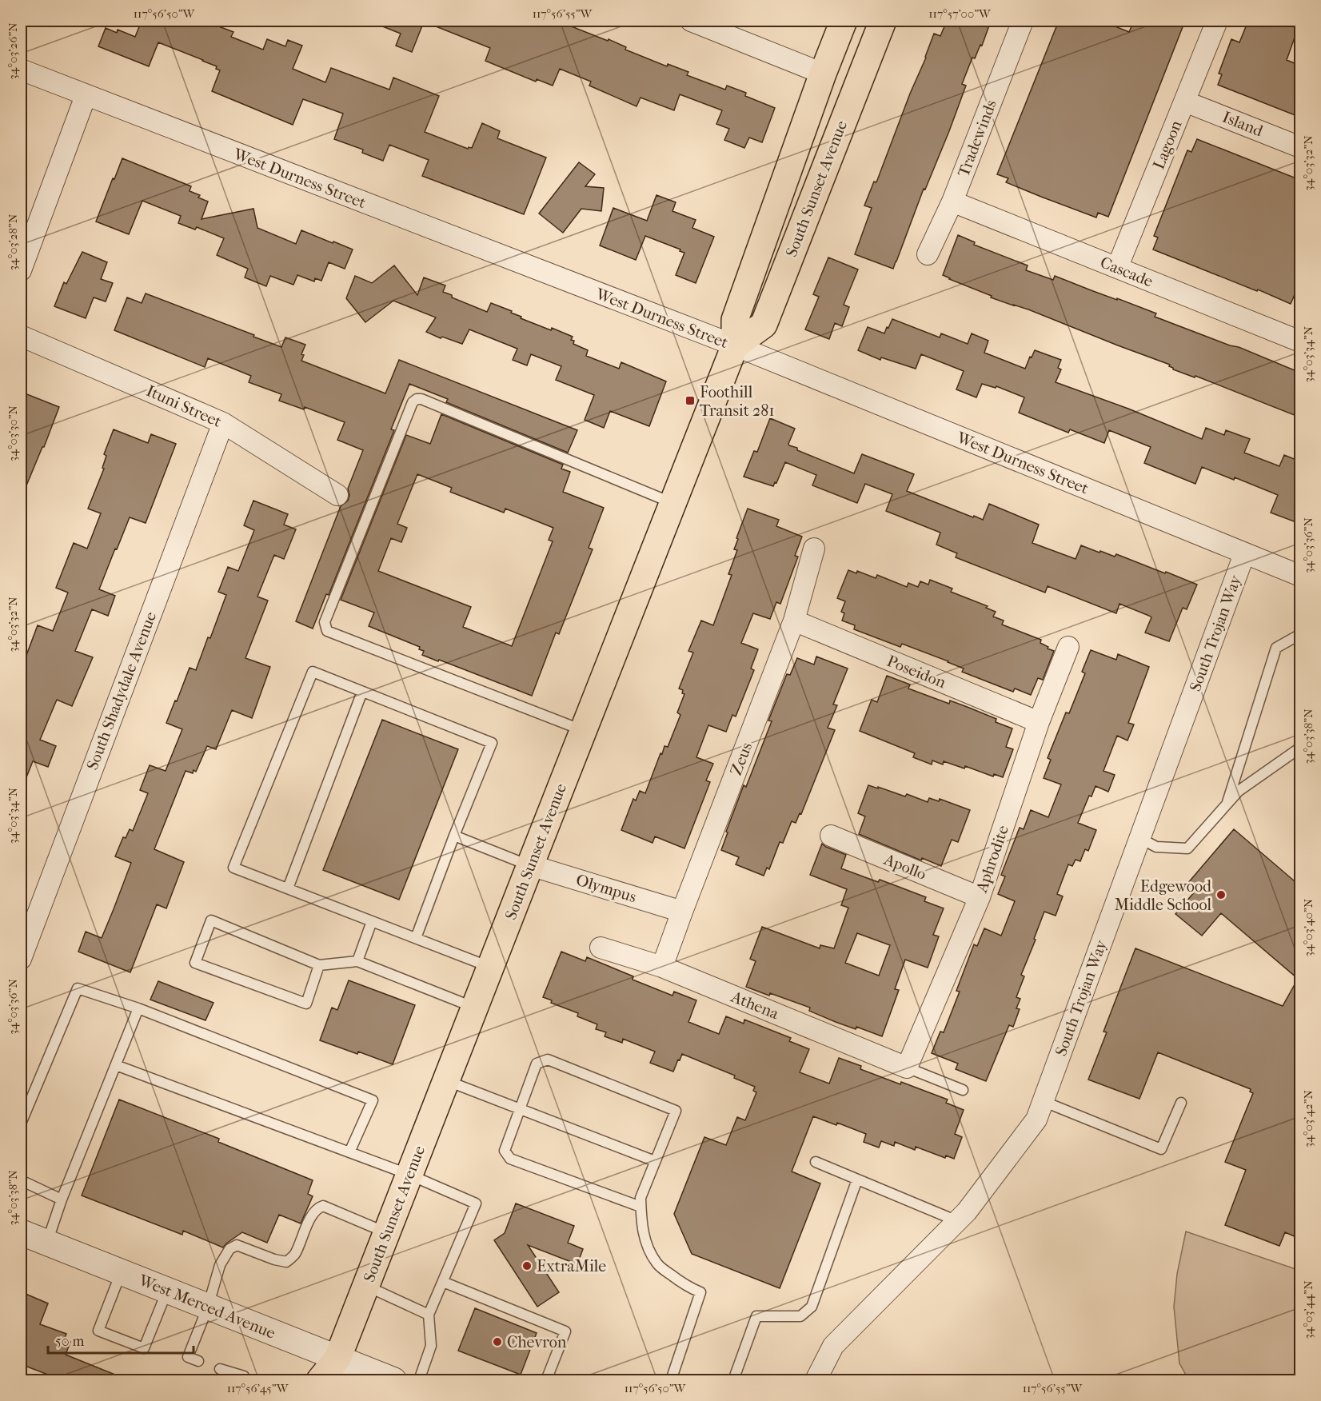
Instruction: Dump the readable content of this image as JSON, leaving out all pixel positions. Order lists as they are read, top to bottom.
{
  "streets": {
    "main road": ["South Sunset Avenue"],
    "street": [
      "Island",
      "Tradewinds",
      "Lagoon",
      "West Durness Street",
      "Cascade",
      "Ituni Street",
      "South Trojan Way",
      "Poseidon",
      "South Shadydale Avenue",
      "Zeus",
      "Aphrodite",
      "Apollo",
      "Olympus",
      "Athena",
      "West Merced Avenue"
    ]
  },
  "crossings": [
    ["Island", "Lagoon"],
    ["Tradewinds", "Cascade"],
    ["Lagoon", "Cascade"],
    ["West Durness Street", "South Sunset Avenue"],
    ["West Durness Street", "South Trojan Way"],
    ["South Sunset Avenue", "Olympus"],
    ["South Sunset Avenue", "West Merced Avenue"],
    ["Ituni Street", "South Shadydale Avenue"],
    ["Poseidon", "Zeus"],
    ["Poseidon", "Aphrodite"],
    ["Zeus", "Olympus"],
    ["Zeus", "Athena"],
    ["Aphrodite", "Apollo"],
    ["Aphrodite", "Athena"]
  ],
  "places": {
    "transit": ["Foothill Transit 281"],
    "other": ["Edgewood Middle School", "ExtraMile", "Chevron"]
  },
  "scale_bar": "50 m",
  "coordinates": [
    "117°56'50\"W",
    "117°56'55\"W",
    "117°57'00\"W",
    "34°03'26\"N",
    "34°03'32\"N",
    "34°03'28\"N",
    "34°03'34\"N",
    "34°03'30\"N",
    "34°03'36\"N",
    "34°03'38\"N",
    "34°03'40\"N",
    "34°03'42\"N",
    "34°03'44\"N",
    "117°56'45\"W"
  ]
}
